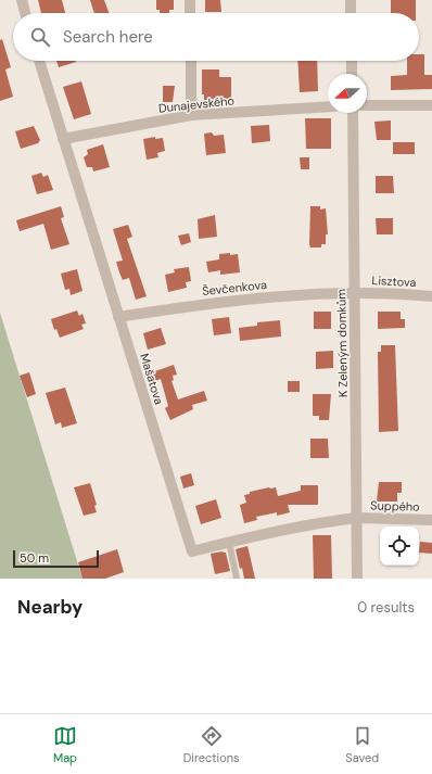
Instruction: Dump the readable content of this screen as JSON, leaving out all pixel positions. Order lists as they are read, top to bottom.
{
  "streets": {
    "street": [
      "Dunajevského",
      "Lisztova",
      "Ševčenkova",
      "K Zeleným domkům",
      "Mašatova",
      "Suppého"
    ]
  },
  "crossings": [
    ["Dunajevského", "Mašatova"],
    ["Lisztova", "Ševčenkova"],
    ["Lisztova", "K Zeleným domkům"],
    ["Ševčenkova", "K Zeleným domkům"],
    ["Ševčenkova", "Mašatova"],
    ["K Zeleným domkům", "Mašatova"],
    ["K Zeleným domkům", "Suppého"],
    ["Mašatova", "Suppého"]
  ],
  "scale_bar": "50 m",
  "north": "left",
  "page": {
    "search": "Search here",
    "scale": "50 m",
    "heading": ["Nearby", "0 results"],
    "nav": ["Map", "Directions", "Saved"]
  }
}
